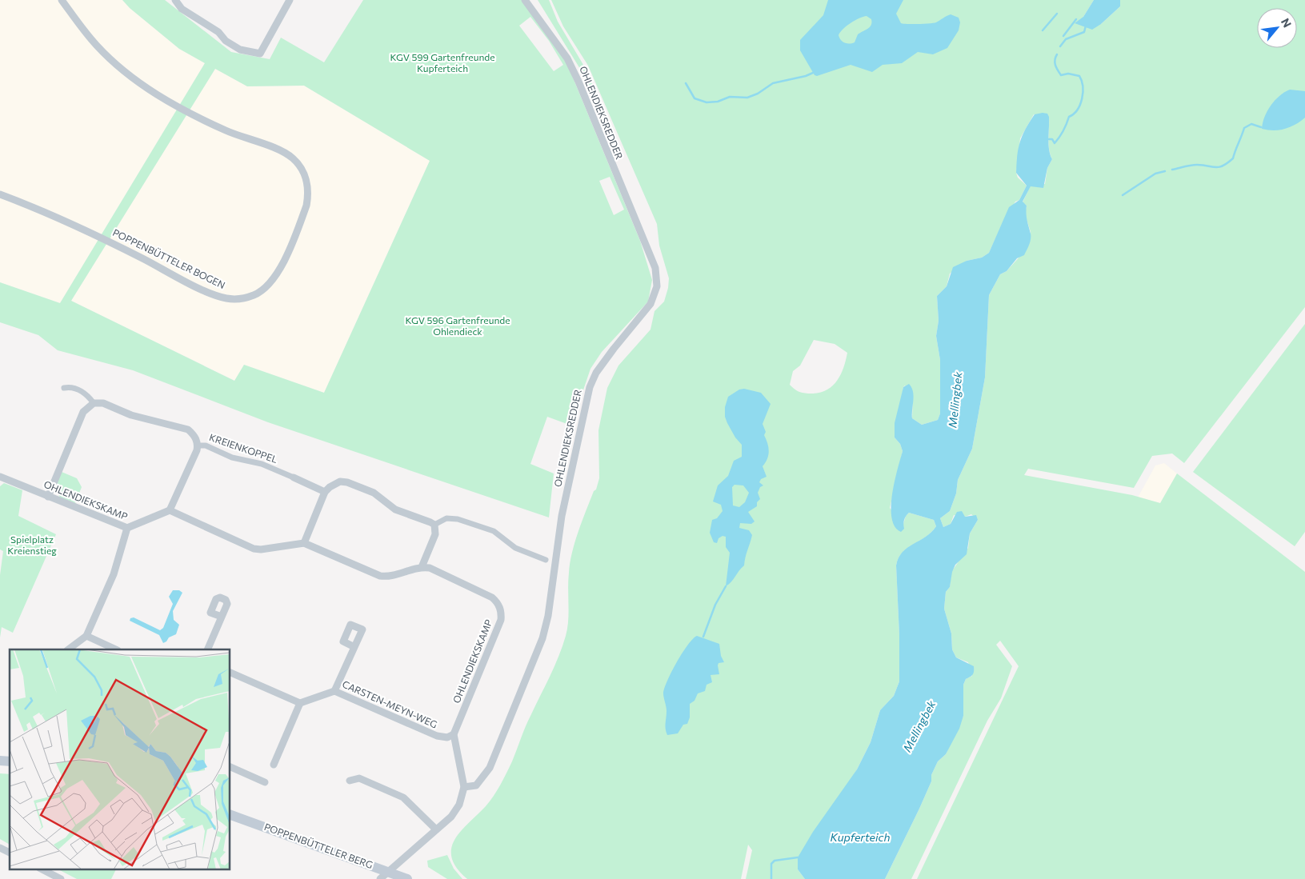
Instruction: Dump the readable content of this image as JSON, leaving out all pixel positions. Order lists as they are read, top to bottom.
{
  "streets": {
    "main road": ["POPPENBÜTTELER BERG"],
    "street": [
      "OHLENDIEKSREDDER",
      "POPPENBÜTTELER BOGEN",
      "KREIENKOPPEL",
      "OHLENDIEKSKAMP",
      "CARSTEN-MEYN-WEG"
    ]
  },
  "crossings": [
    ["KREIENKOPPEL", "OHLENDIEKSKAMP"],
    ["OHLENDIEKSKAMP", "CARSTEN-MEYN-WEG"]
  ],
  "water": ["Mellingbek", "Kupferteich"],
  "parks": ["KGV 599 Gartenfreunde Kupferteich", "KGV 596 Gartenfreunde Ohlendieck", "Spielplatz Kreienstieg"],
  "north": "top right"
}
